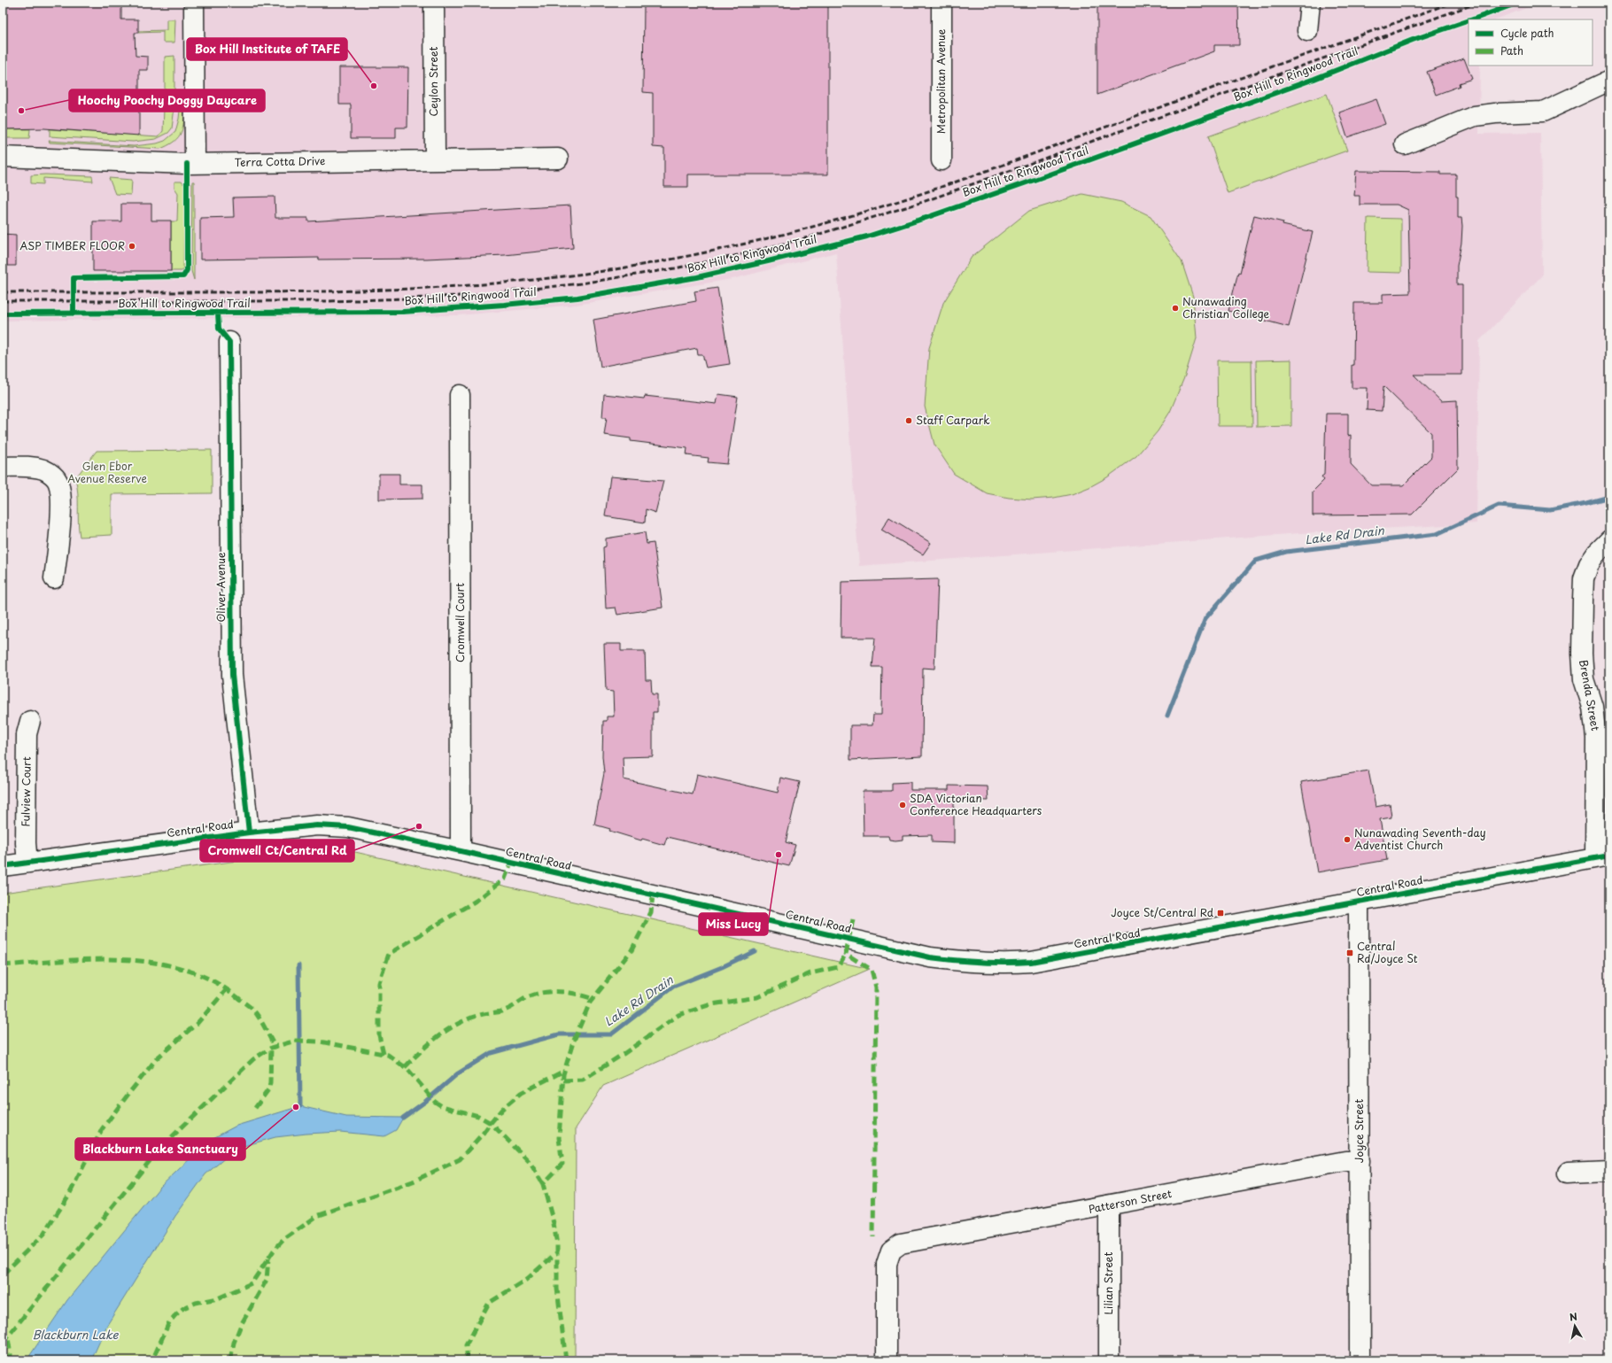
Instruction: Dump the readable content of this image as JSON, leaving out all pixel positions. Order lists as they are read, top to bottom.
{
  "streets": {
    "street": [
      "Ceylon Street",
      "Metropolitan Avenue",
      "Terra Cotta Drive",
      "Oliver Avenue",
      "Cromwell Court",
      "Brenda Street",
      "Fulview Court",
      "Central Road",
      "Joyce Street",
      "Patterson Street",
      "Lilian Street"
    ],
    "cycle path": ["Box Hill to Ringwood Trail"]
  },
  "crossings": [
    ["Ceylon Street", "Terra Cotta Drive"],
    ["Oliver Avenue", "Central Road"],
    ["Cromwell Court", "Central Road"],
    ["Brenda Street", "Central Road"],
    ["Fulview Court", "Central Road"],
    ["Central Road", "Joyce Street"],
    ["Joyce Street", "Patterson Street"],
    ["Patterson Street", "Lilian Street"]
  ],
  "water": ["Lake Rd Drain", "Blackburn Lake"],
  "parks": ["Glen Ebor Avenue Reserve"],
  "places": {
    "other": [
      "Box Hill Institute of TAFE",
      "Hoochy Poochy Doggy Daycare",
      "ASP TIMBER FLOOR",
      "Nunawading Christian College",
      "Staff Carpark",
      "SDA Victorian Conference Headquarters",
      "Cromwell Ct/Central Rd",
      "Nunawading Seventh-day Adventist Church",
      "Miss Lucy",
      "Blackburn Lake Sanctuary"
    ],
    "transit": ["Joyce St/Central Rd", "Central Rd/Joyce St"]
  },
  "legend": ["Cycle path", "Path"],
  "north": "top"
}
